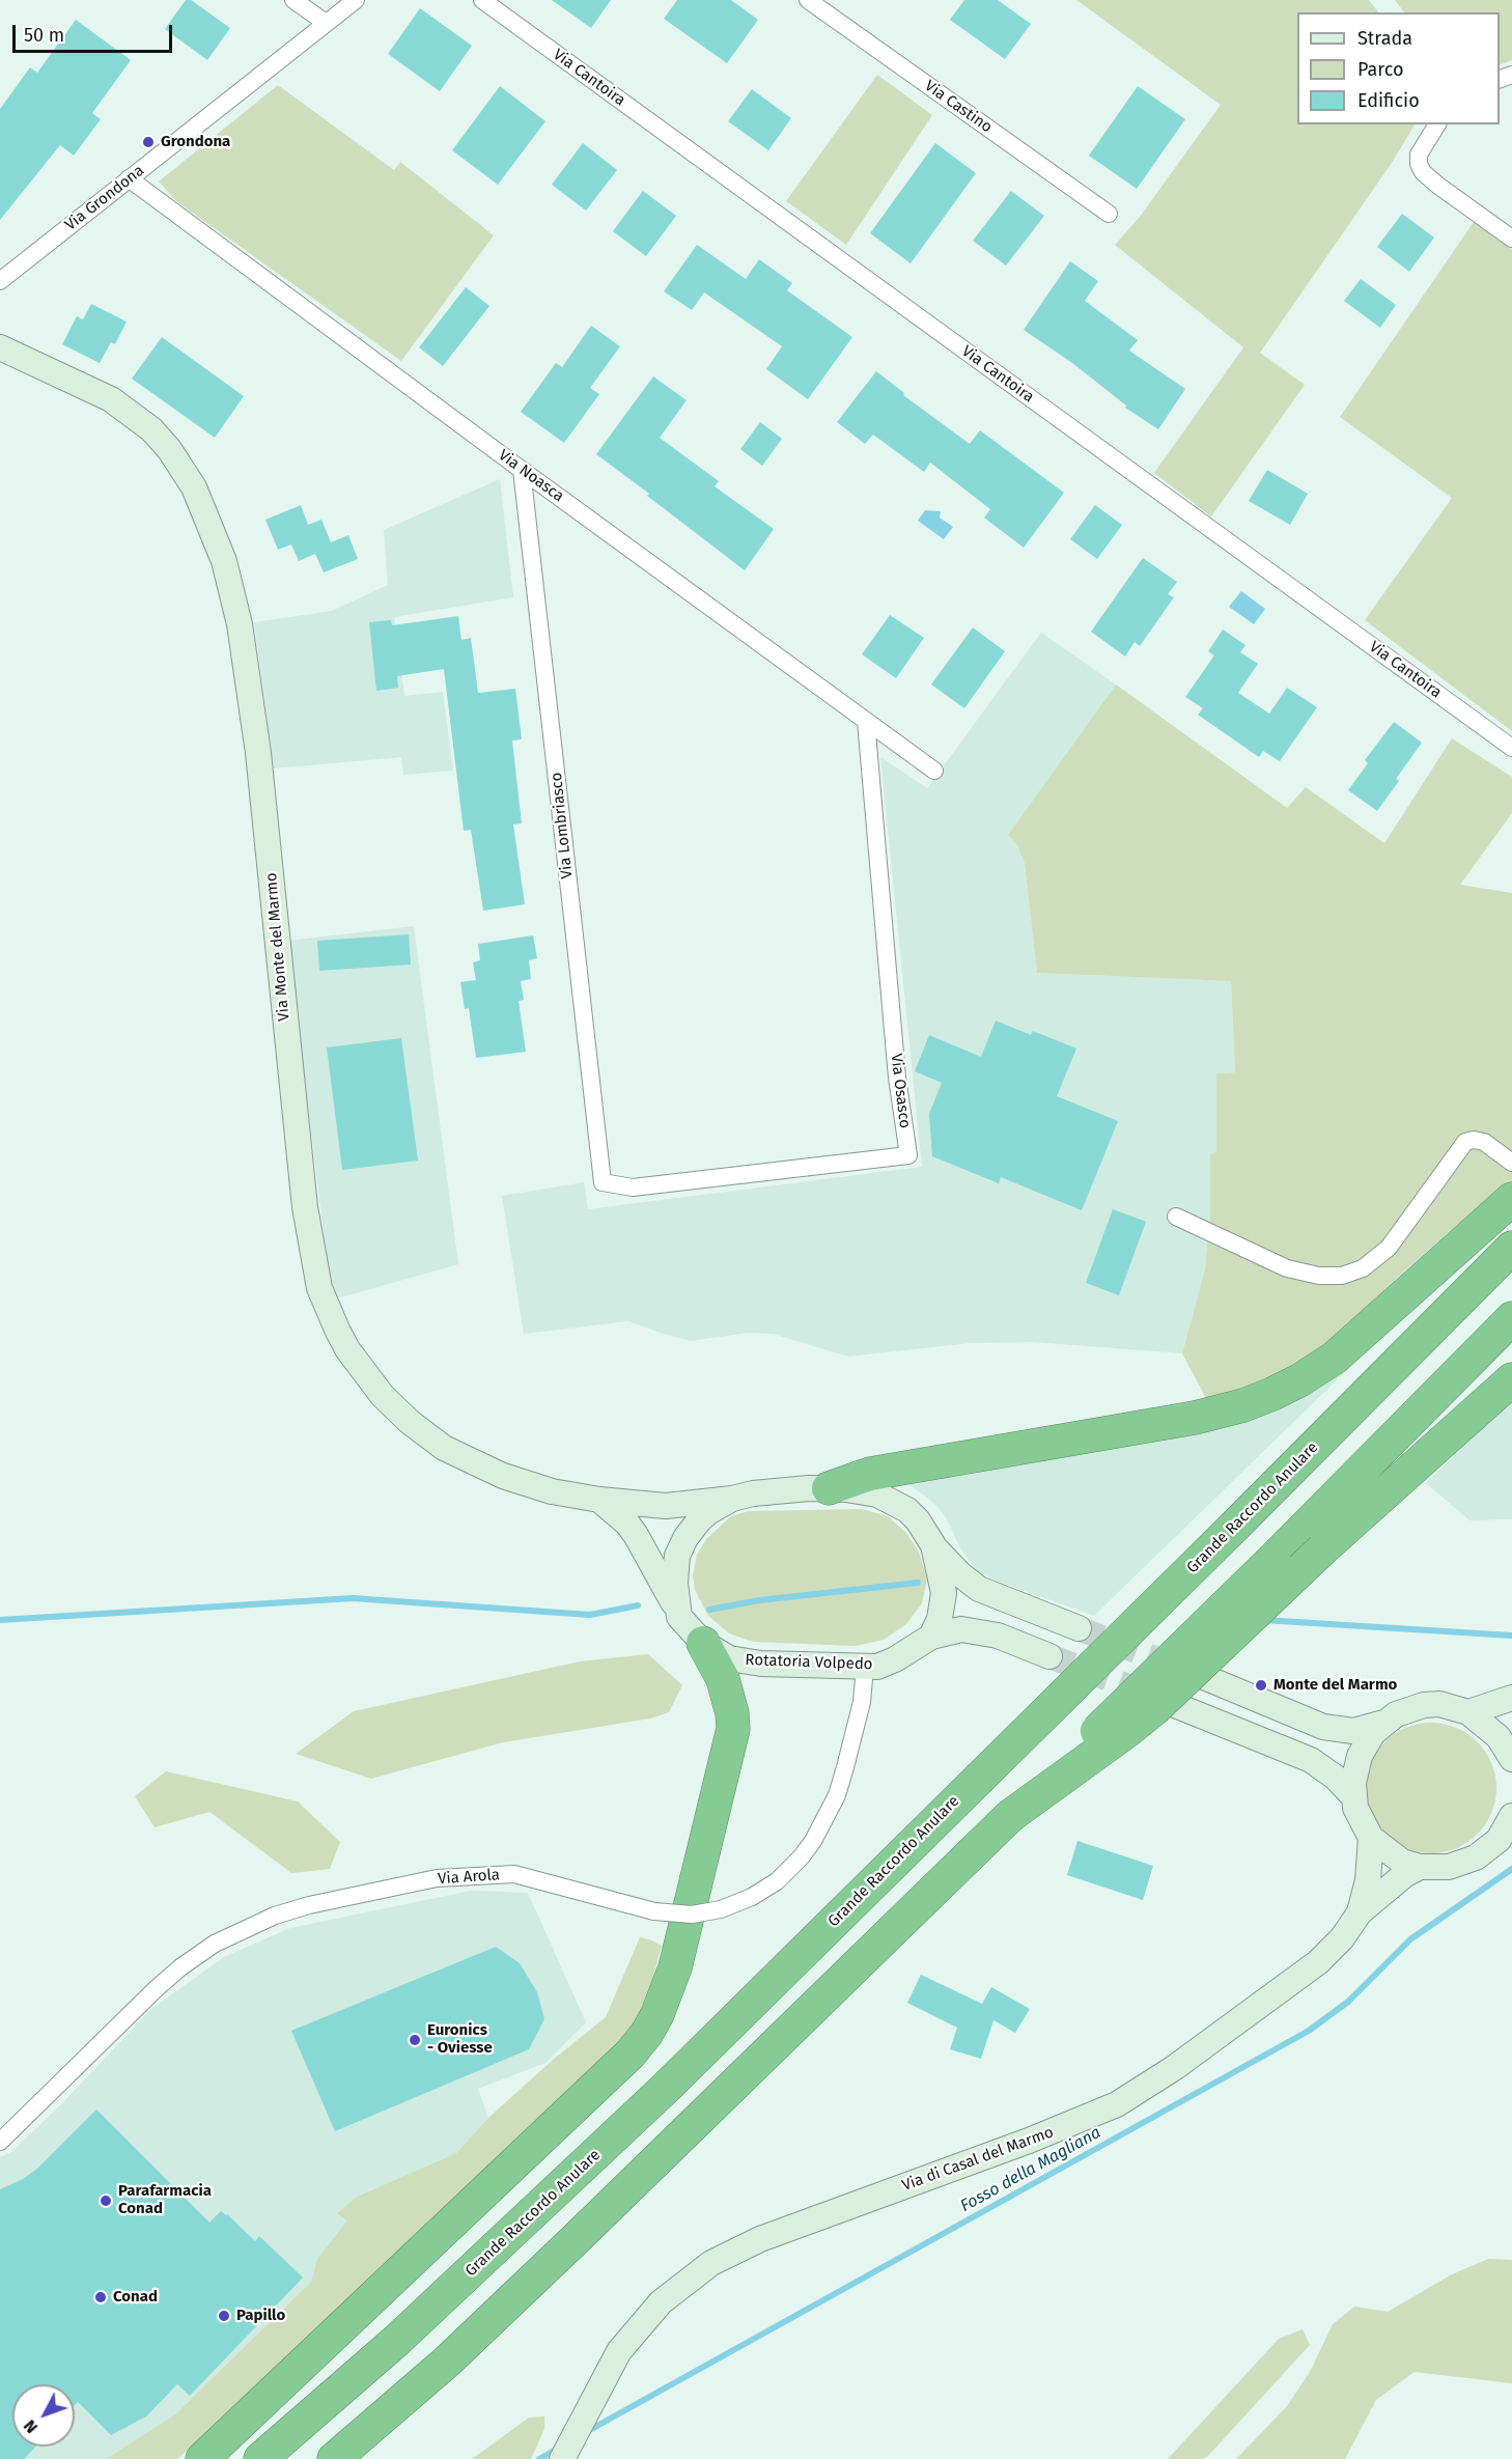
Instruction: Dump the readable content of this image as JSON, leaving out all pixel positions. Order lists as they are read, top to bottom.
{
  "streets": {
    "highway": ["Grande Raccordo Anulare"],
    "main road": ["Via Monte del Marmo", "Rotatoria Volpedo", "Via di Casal del Marmo"],
    "street": [
      "Via Cantoira",
      "Via Castino",
      "Via Grondona",
      "Via Noasca",
      "Via Lombriasco",
      "Via Osasco",
      "Via Arola"
    ]
  },
  "crossings": [
    ["Via Grondona", "Via Noasca"],
    ["Via Noasca", "Via Lombriasco"],
    ["Via Noasca", "Via Osasco"],
    ["Via Lombriasco", "Via Osasco"],
    ["Via Monte del Marmo", "Rotatoria Volpedo"],
    ["Rotatoria Volpedo", "Via Arola"]
  ],
  "water": ["Fosso della Magliana"],
  "places": [
    "Grondona",
    "Monte del Marmo",
    "Euronics - Oviesse",
    "Parafarmacia Conad",
    "Conad",
    "Papillo"
  ],
  "legend": ["Strada", "Parco", "Edificio"],
  "scale_bar": "50 m",
  "north": "bottom left"
}
